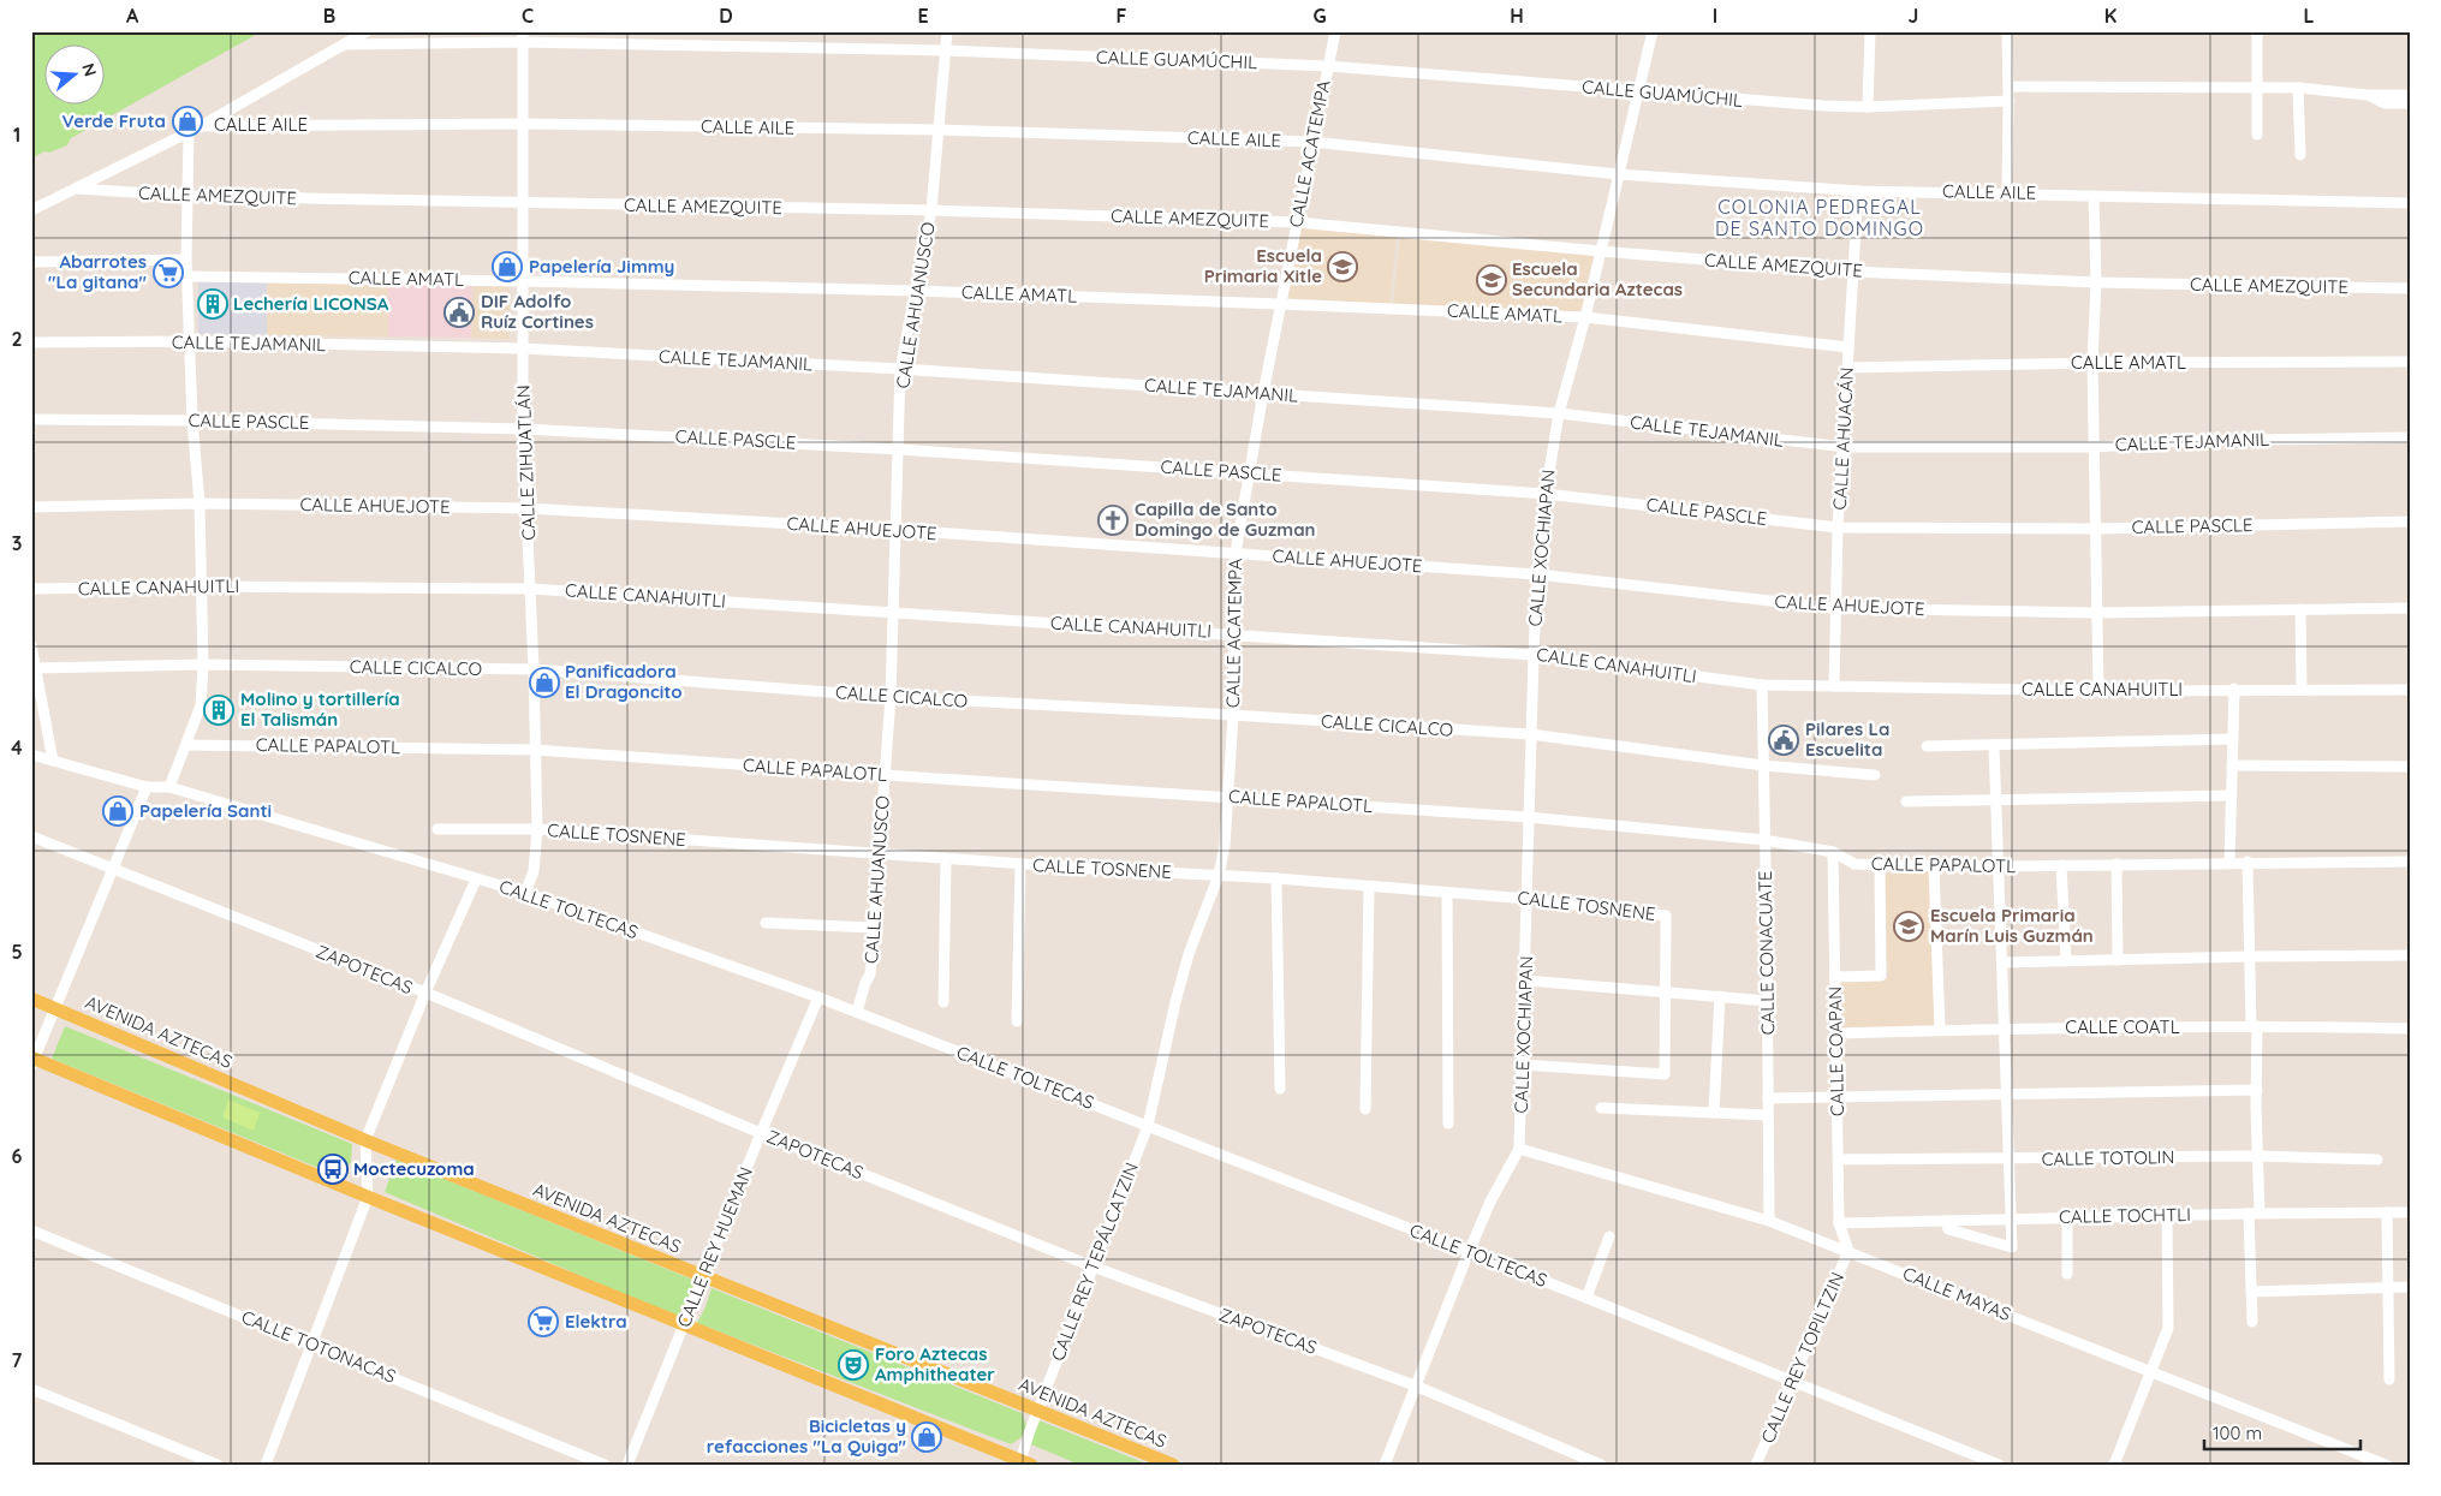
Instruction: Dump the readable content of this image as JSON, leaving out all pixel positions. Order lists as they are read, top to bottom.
{
  "streets": {
    "main road": ["AVENIDA AZTECAS"],
    "street": [
      "CALLE GUAMÚCHIL",
      "CALLE AILE",
      "CALLE ACATEMPA",
      "CALLE AMEZQUITE",
      "CALLE AMATL",
      "CALLE AHUANUSCO",
      "CALLE TEJAMANIL",
      "CALLE PASCLE",
      "CALLE AHUACÁN",
      "CALLE ZIHUATLÁN",
      "CALLE AHUEJOTE",
      "CALLE XOCHIAPAN",
      "CALLE CANAHUITLI",
      "CALLE CICALCO",
      "CALLE PAPALOTL",
      "CALLE TOSNENE",
      "CALLE TOLTECAS",
      "CALLE CONACUATE",
      "ZAPOTECAS",
      "CALLE COATL",
      "CALLE COAPAN",
      "CALLE TOTOLIN",
      "CALLE TOCHTLI",
      "CALLE REY HUEMAN",
      "CALLE REY TEPÁLCATZIN",
      "CALLE MAYAS",
      "CALLE TOTONACAS",
      "CALLE REY TOPILTZIN"
    ]
  },
  "crossings": [
    ["CALLE GUAMÚCHIL", "CALLE ACATEMPA"],
    ["CALLE GUAMÚCHIL", "CALLE AHUANUSCO"],
    ["CALLE GUAMÚCHIL", "CALLE ZIHUATLÁN"],
    ["CALLE GUAMÚCHIL", "CALLE XOCHIAPAN"],
    ["CALLE AILE", "CALLE ACATEMPA"],
    ["CALLE AILE", "CALLE AHUANUSCO"],
    ["CALLE AILE", "CALLE AHUACÁN"],
    ["CALLE AILE", "CALLE ZIHUATLÁN"],
    ["CALLE AILE", "CALLE XOCHIAPAN"],
    ["CALLE ACATEMPA", "CALLE AMEZQUITE"],
    ["CALLE ACATEMPA", "CALLE AMATL"],
    ["CALLE ACATEMPA", "CALLE TEJAMANIL"],
    ["CALLE ACATEMPA", "CALLE PASCLE"],
    ["CALLE ACATEMPA", "CALLE AHUEJOTE"],
    ["CALLE ACATEMPA", "CALLE CANAHUITLI"],
    ["CALLE ACATEMPA", "CALLE CICALCO"],
    ["CALLE ACATEMPA", "CALLE PAPALOTL"],
    ["CALLE ACATEMPA", "CALLE TOSNENE"],
    ["CALLE ACATEMPA", "CALLE TOLTECAS"],
    ["CALLE ACATEMPA", "CALLE REY TEPÁLCATZIN"],
    ["CALLE AMEZQUITE", "CALLE AHUANUSCO"],
    ["CALLE AMEZQUITE", "CALLE AHUACÁN"],
    ["CALLE AMEZQUITE", "CALLE ZIHUATLÁN"],
    ["CALLE AMEZQUITE", "CALLE XOCHIAPAN"],
    ["CALLE AMATL", "CALLE AHUANUSCO"],
    ["CALLE AMATL", "CALLE AHUACÁN"],
    ["CALLE AMATL", "CALLE ZIHUATLÁN"],
    ["CALLE AMATL", "CALLE XOCHIAPAN"],
    ["CALLE AHUANUSCO", "CALLE TEJAMANIL"],
    ["CALLE AHUANUSCO", "CALLE PASCLE"],
    ["CALLE AHUANUSCO", "CALLE AHUEJOTE"],
    ["CALLE AHUANUSCO", "CALLE CANAHUITLI"],
    ["CALLE AHUANUSCO", "CALLE CICALCO"],
    ["CALLE AHUANUSCO", "CALLE PAPALOTL"],
    ["CALLE AHUANUSCO", "CALLE TOSNENE"],
    ["CALLE AHUANUSCO", "CALLE TOLTECAS"],
    ["CALLE TEJAMANIL", "CALLE AHUACÁN"],
    ["CALLE TEJAMANIL", "CALLE ZIHUATLÁN"],
    ["CALLE TEJAMANIL", "CALLE XOCHIAPAN"],
    ["CALLE PASCLE", "CALLE AHUACÁN"],
    ["CALLE PASCLE", "CALLE ZIHUATLÁN"],
    ["CALLE PASCLE", "CALLE XOCHIAPAN"],
    ["CALLE AHUACÁN", "CALLE AHUEJOTE"],
    ["CALLE AHUACÁN", "CALLE CANAHUITLI"],
    ["CALLE ZIHUATLÁN", "CALLE AHUEJOTE"],
    ["CALLE ZIHUATLÁN", "CALLE CANAHUITLI"],
    ["CALLE ZIHUATLÁN", "CALLE CICALCO"],
    ["CALLE ZIHUATLÁN", "CALLE PAPALOTL"],
    ["CALLE ZIHUATLÁN", "CALLE TOSNENE"],
    ["CALLE ZIHUATLÁN", "CALLE TOLTECAS"],
    ["CALLE AHUEJOTE", "CALLE XOCHIAPAN"],
    ["CALLE XOCHIAPAN", "CALLE CANAHUITLI"],
    ["CALLE XOCHIAPAN", "CALLE CICALCO"],
    ["CALLE XOCHIAPAN", "CALLE PAPALOTL"],
    ["CALLE XOCHIAPAN", "CALLE TOSNENE"],
    ["CALLE XOCHIAPAN", "CALLE MAYAS"],
    ["CALLE CANAHUITLI", "CALLE CONACUATE"],
    ["CALLE CICALCO", "CALLE CONACUATE"],
    ["CALLE PAPALOTL", "CALLE CONACUATE"],
    ["CALLE PAPALOTL", "CALLE COAPAN"],
    ["CALLE TOLTECAS", "CALLE REY HUEMAN"],
    ["CALLE TOLTECAS", "CALLE REY TEPÁLCATZIN"],
    ["CALLE TOLTECAS", "CALLE REY TOPILTZIN"],
    ["CALLE CONACUATE", "CALLE MAYAS"],
    ["ZAPOTECAS", "CALLE REY HUEMAN"],
    ["ZAPOTECAS", "CALLE REY TEPÁLCATZIN"],
    ["CALLE COATL", "CALLE COAPAN"],
    ["AVENIDA AZTECAS", "CALLE REY HUEMAN"],
    ["AVENIDA AZTECAS", "CALLE REY TEPÁLCATZIN"],
    ["CALLE COAPAN", "CALLE TOTOLIN"],
    ["CALLE COAPAN", "CALLE TOCHTLI"],
    ["CALLE COAPAN", "CALLE MAYAS"],
    ["CALLE COAPAN", "CALLE REY TOPILTZIN"],
    ["CALLE MAYAS", "CALLE REY TOPILTZIN"]
  ],
  "districts": ["COLONIA PEDREGAL DE SANTO DOMINGO"],
  "places": {
    "shop": [
      "Verde Fruta",
      "Papelería Jimmy",
      "Panificadora El Dragoncito",
      "Papelería Santi",
      "Bicicletas y refacciones \"La Quiga\""
    ],
    "school or university": ["Escuela Primaria Xitle", "Escuela Secundaria Aztecas", "Escuela Primaria Marín Luis Guzmán"],
    "supermarket": ["Abarrotes \"La gitana\"", "Elektra"],
    "building": ["Lechería LICONSA", "Molino y tortillería El Talismán"],
    "public building": ["DIF Adolfo Ruíz Cortines", "Pilares La Escuelita"],
    "church": ["Capilla de Santo Domingo de Guzman"],
    "bus stop": ["Moctecuzoma"],
    "theatre": ["Foro Aztecas Amphitheater"]
  },
  "scale_bar": "100 m",
  "north": "right",
  "grid": {
    "columns": [
      "A",
      "B",
      "C",
      "D",
      "E",
      "F",
      "G",
      "H",
      "I",
      "J",
      "K",
      "L"
    ],
    "rows": [
      "1",
      "2",
      "3",
      "4",
      "5",
      "6",
      "7"
    ]
  }
}
